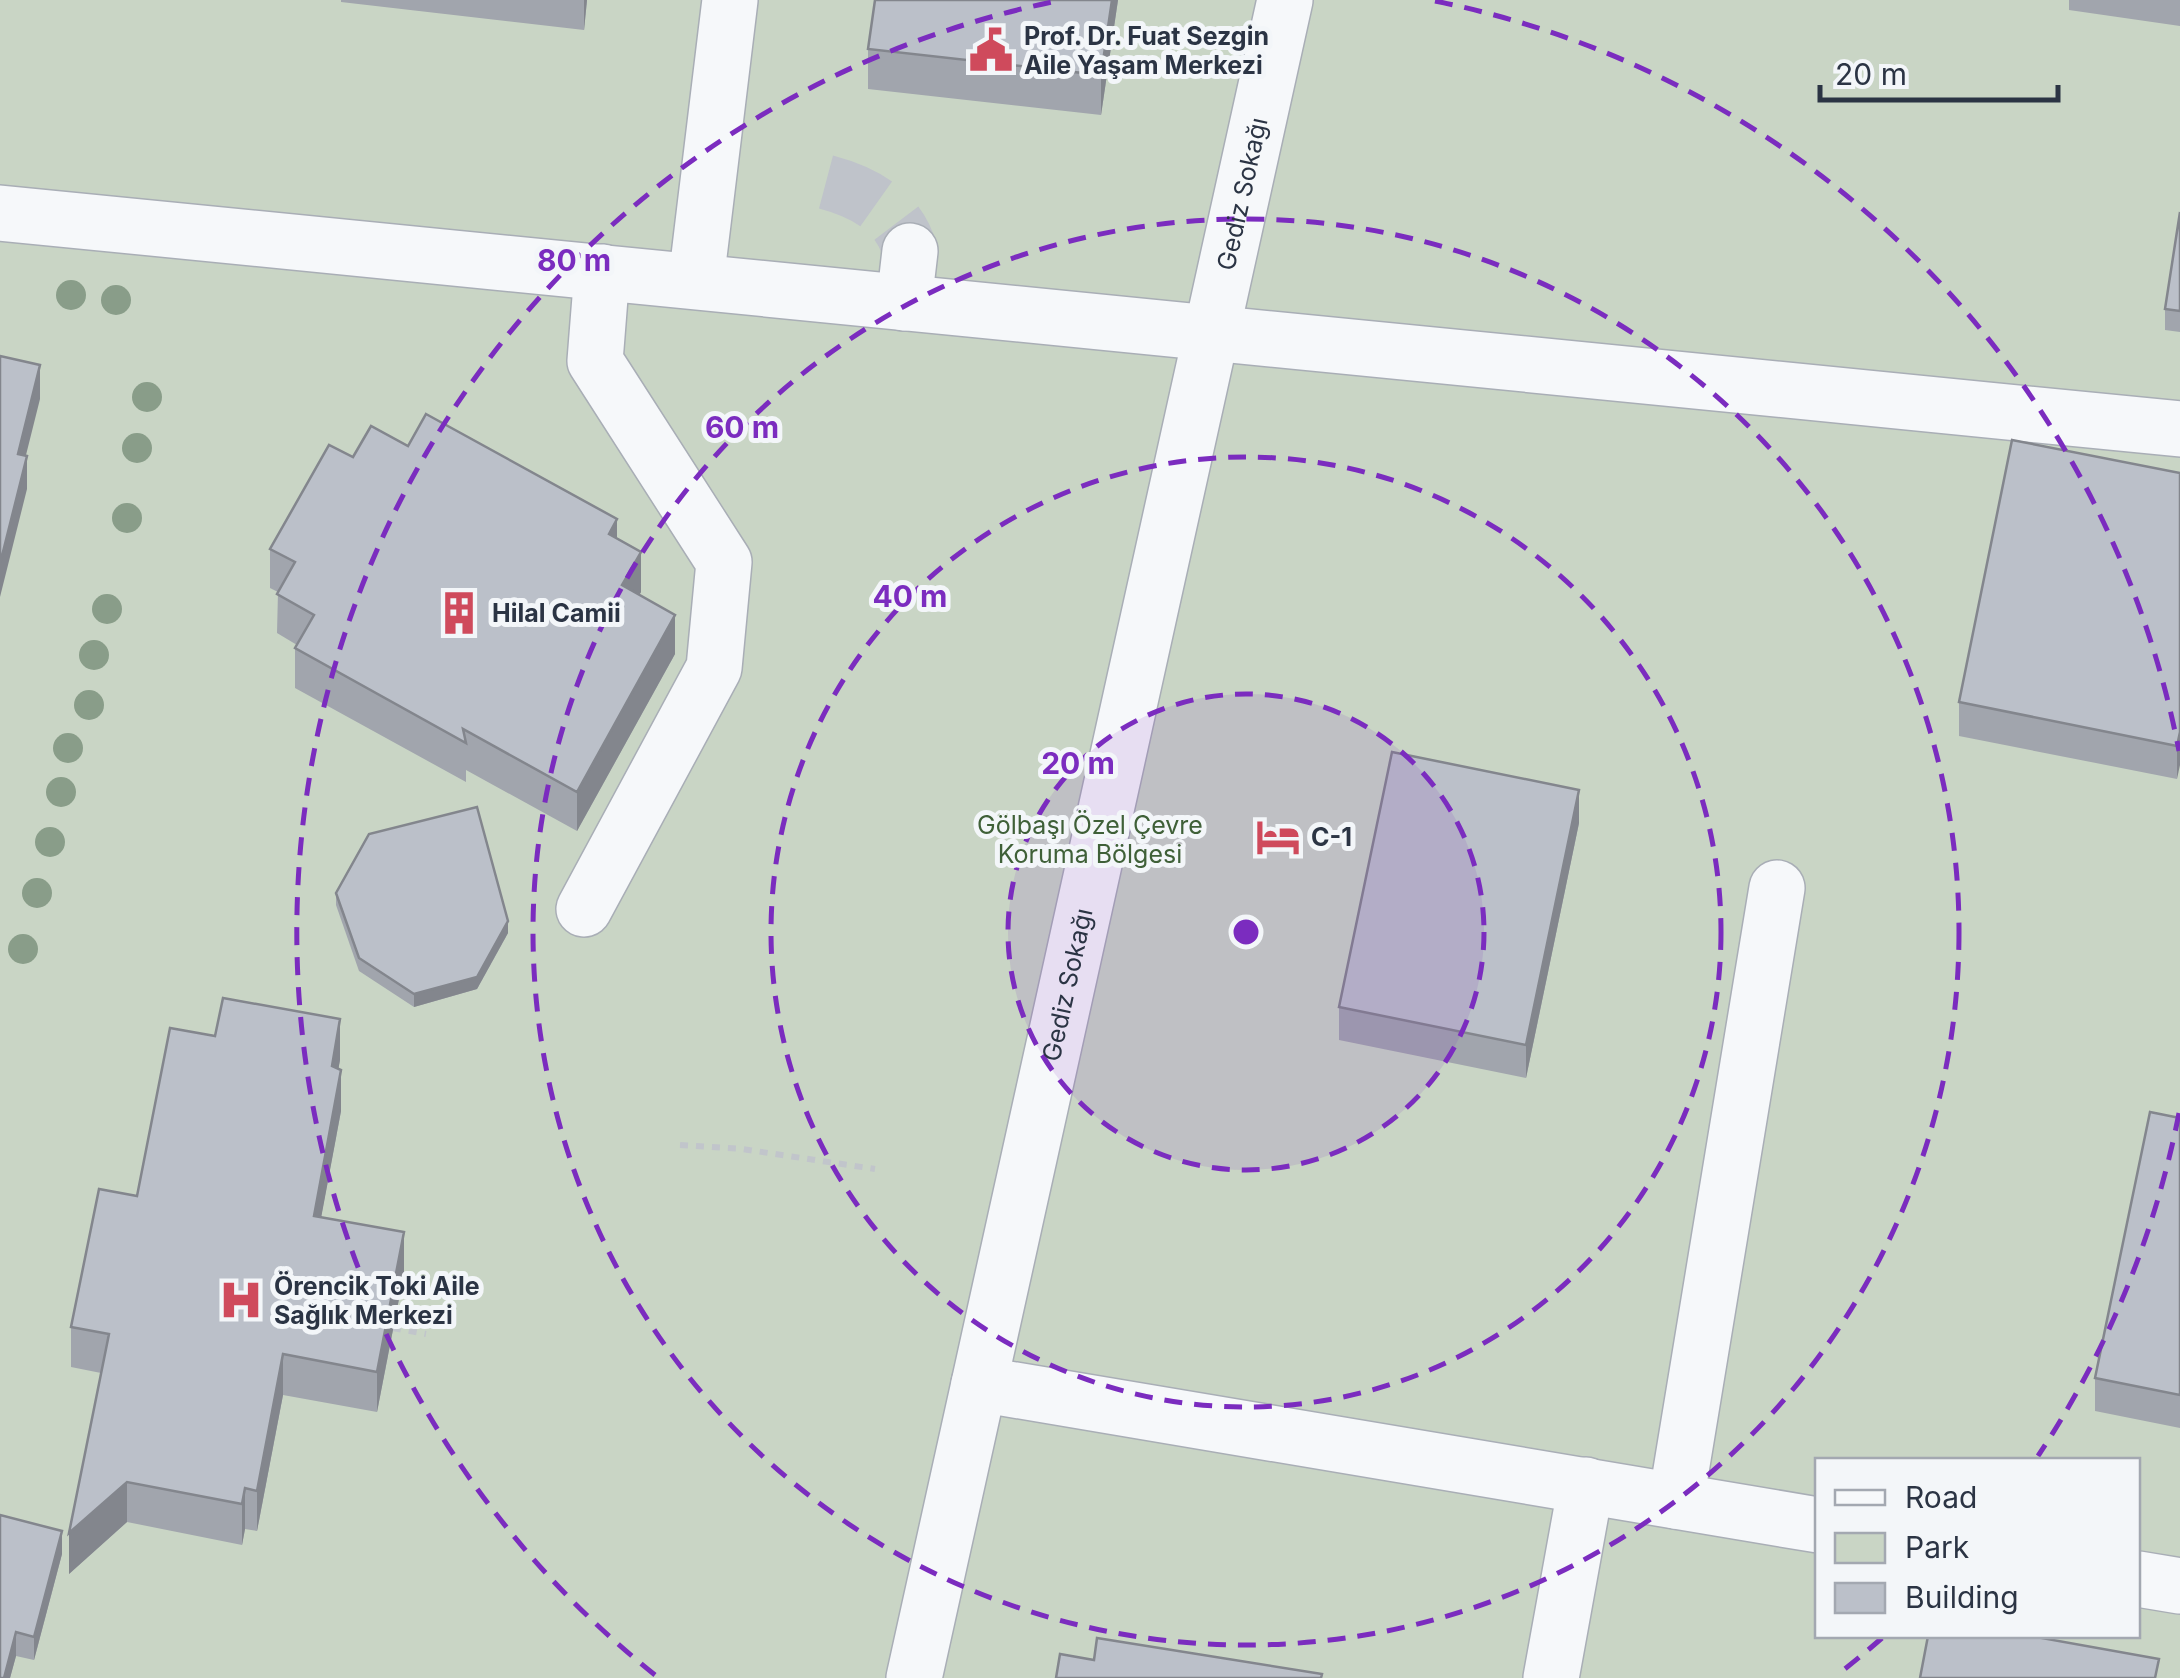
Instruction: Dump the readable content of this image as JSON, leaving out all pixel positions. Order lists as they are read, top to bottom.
{
  "streets": {
    "street": ["Gediz Sokağı"]
  },
  "parks": ["Gölbaşı Özel Çevre Koruma Bölgesi"],
  "places": {
    "public building": ["Prof. Dr. Fuat Sezgin Aile Yaşam Merkezi"],
    "building": ["Hilal Camii"],
    "hotel": ["C-1"],
    "hospital": ["Örencik Toki Aile Sağlık Merkezi"]
  },
  "legend": ["Road", "Park", "Building"],
  "scale_bar": "20 m",
  "rings": [
    "80 m",
    "60 m",
    "40 m",
    "20 m"
  ]
}
